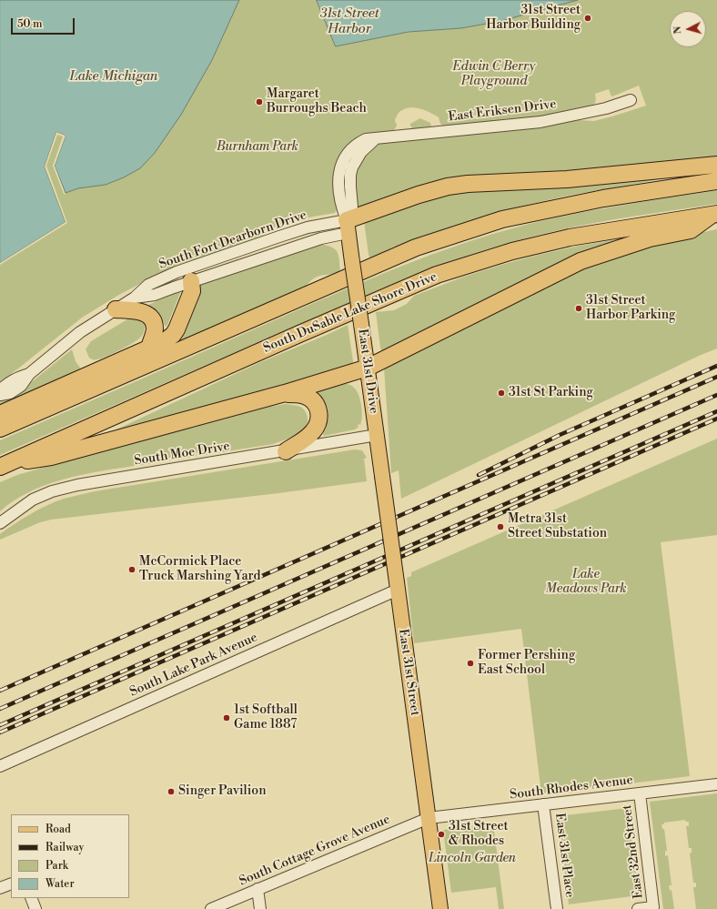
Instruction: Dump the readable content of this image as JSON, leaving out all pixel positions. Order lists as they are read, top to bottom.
{
  "streets": {
    "highway": ["South DuSable Lake Shore Drive"],
    "main road": ["East 31st Drive", "East 31st Street"],
    "street": [
      "East Eriksen Drive",
      "South Fort Dearborn Drive",
      "South Moe Drive",
      "South Lake Park Avenue",
      "South Rhodes Avenue",
      "South Cottage Grove Avenue",
      "East 32nd Street",
      "East 31st Place"
    ]
  },
  "crossings": [
    ["East Eriksen Drive", "South Fort Dearborn Drive"],
    ["East Eriksen Drive", "East 31st Drive"],
    ["South Fort Dearborn Drive", "East 31st Drive"],
    ["East 31st Drive", "South Moe Drive"],
    ["East 31st Drive", "East 31st Street"],
    ["South Moe Drive", "East 31st Street"],
    ["South Lake Park Avenue", "East 31st Street"],
    ["East 31st Street", "South Rhodes Avenue"],
    ["East 31st Street", "South Cottage Grove Avenue"],
    ["South Rhodes Avenue", "South Cottage Grove Avenue"],
    ["South Rhodes Avenue", "East 32nd Street"],
    ["South Rhodes Avenue", "East 31st Place"]
  ],
  "water": ["31st Street Harbor", "Lake Michigan"],
  "parks": [
    "Edwin C Berry Playground",
    "Burnham Park",
    "Lake Meadows Park",
    "Lincoln Garden"
  ],
  "places": [
    "31st Street Harbor Building",
    "Margaret Burroughs Beach",
    "31st Street Harbor Parking",
    "31st St Parking",
    "Metra 31st Street Substation",
    "McCormick Place Truck Marshing Yard",
    "Former Pershing East School",
    "1st Softball Game 1887",
    "Singer Pavilion",
    "31st Street & Rhodes"
  ],
  "legend": [
    "Road",
    "Railway",
    "Park",
    "Water"
  ],
  "scale_bar": "50 m",
  "north": "left"
}
